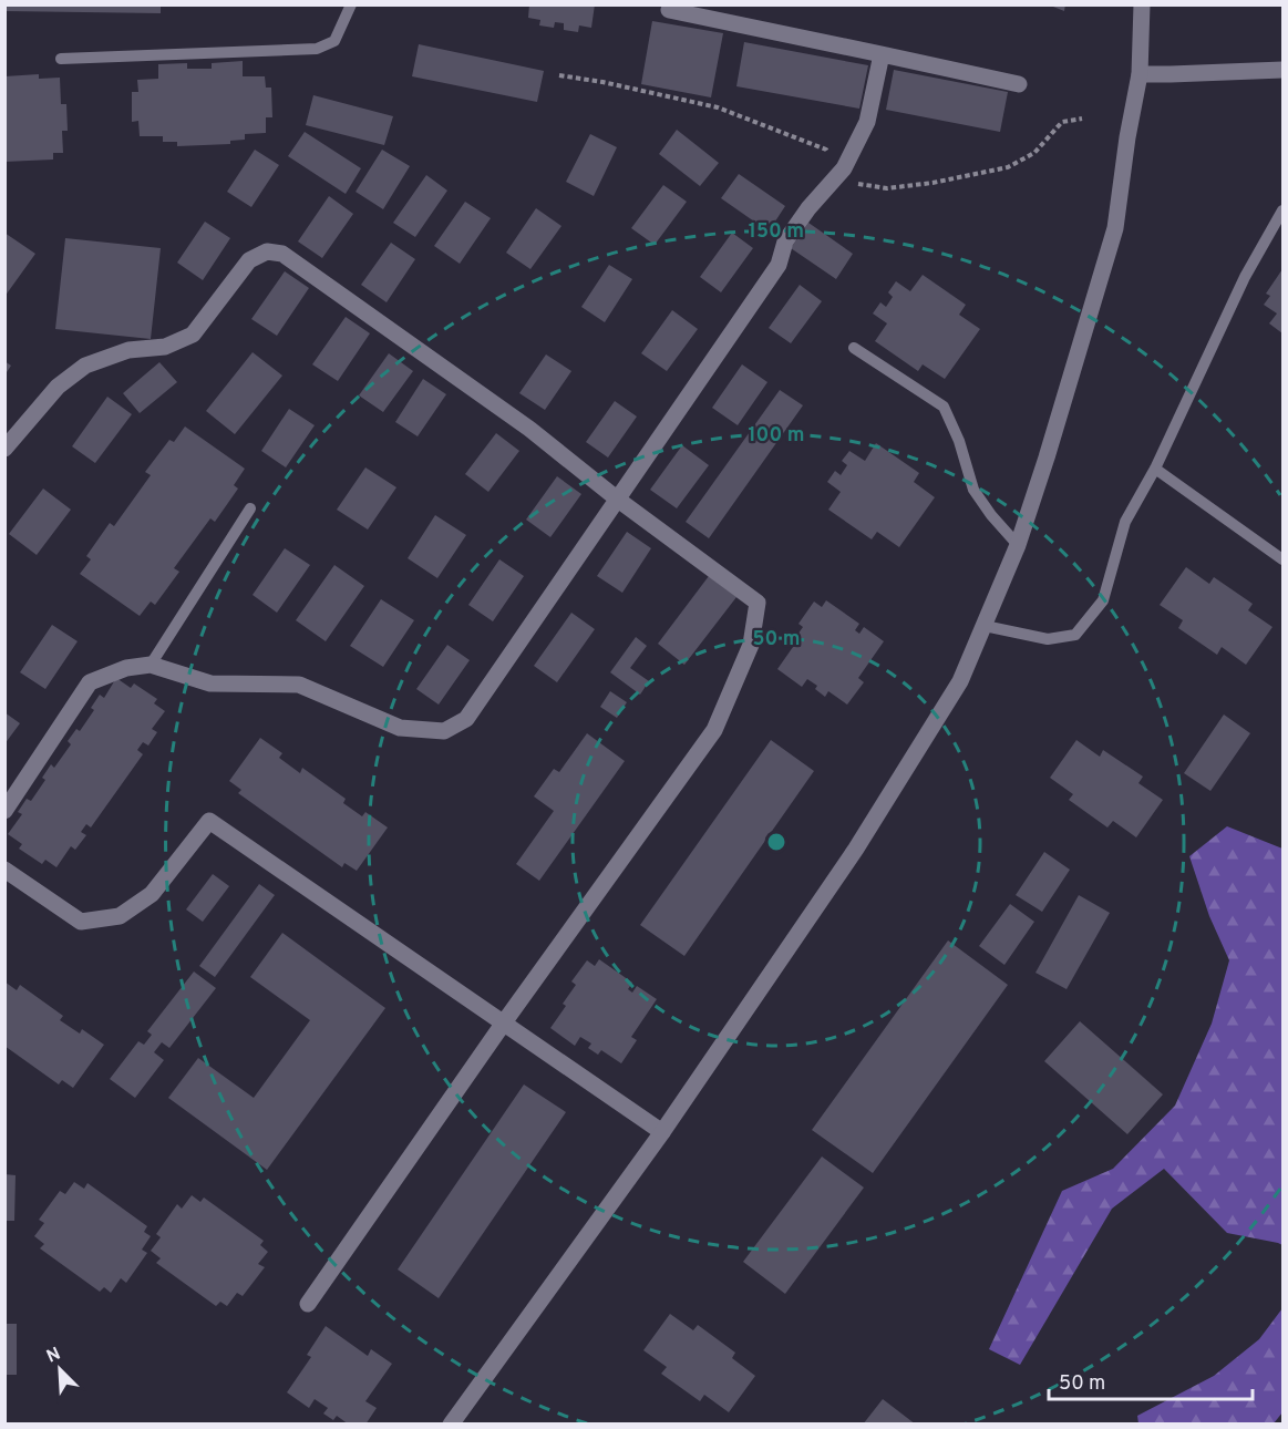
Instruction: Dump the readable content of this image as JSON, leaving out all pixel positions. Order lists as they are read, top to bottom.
{
  "scale_bar": "50 m",
  "north": "top left",
  "rings": ["150 m", "100 m", "50 m"]
}
